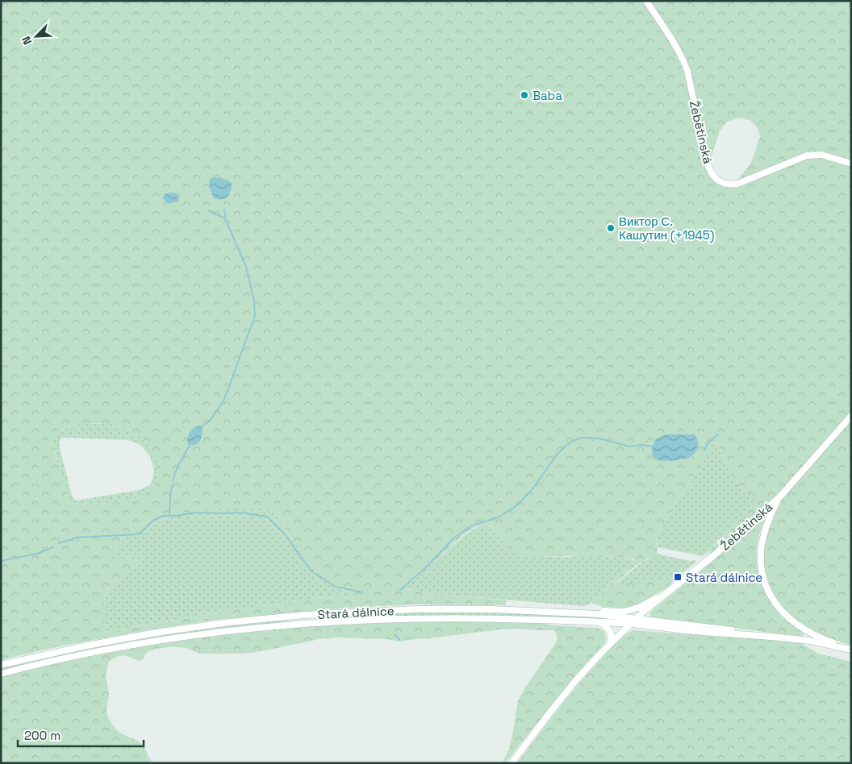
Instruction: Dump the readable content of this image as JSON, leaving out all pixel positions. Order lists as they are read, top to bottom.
{
  "streets": {
    "main road": ["Žebětínská", "Stará dálnice"]
  },
  "crossings": [
    ["Žebětínská", "Stará dálnice"]
  ],
  "places": {
    "other": ["Baba", "Виктор С. Кашутин (+1945)"],
    "transit": ["Stará dálnice"]
  },
  "scale_bar": "200 m",
  "north": "bottom left"
}
